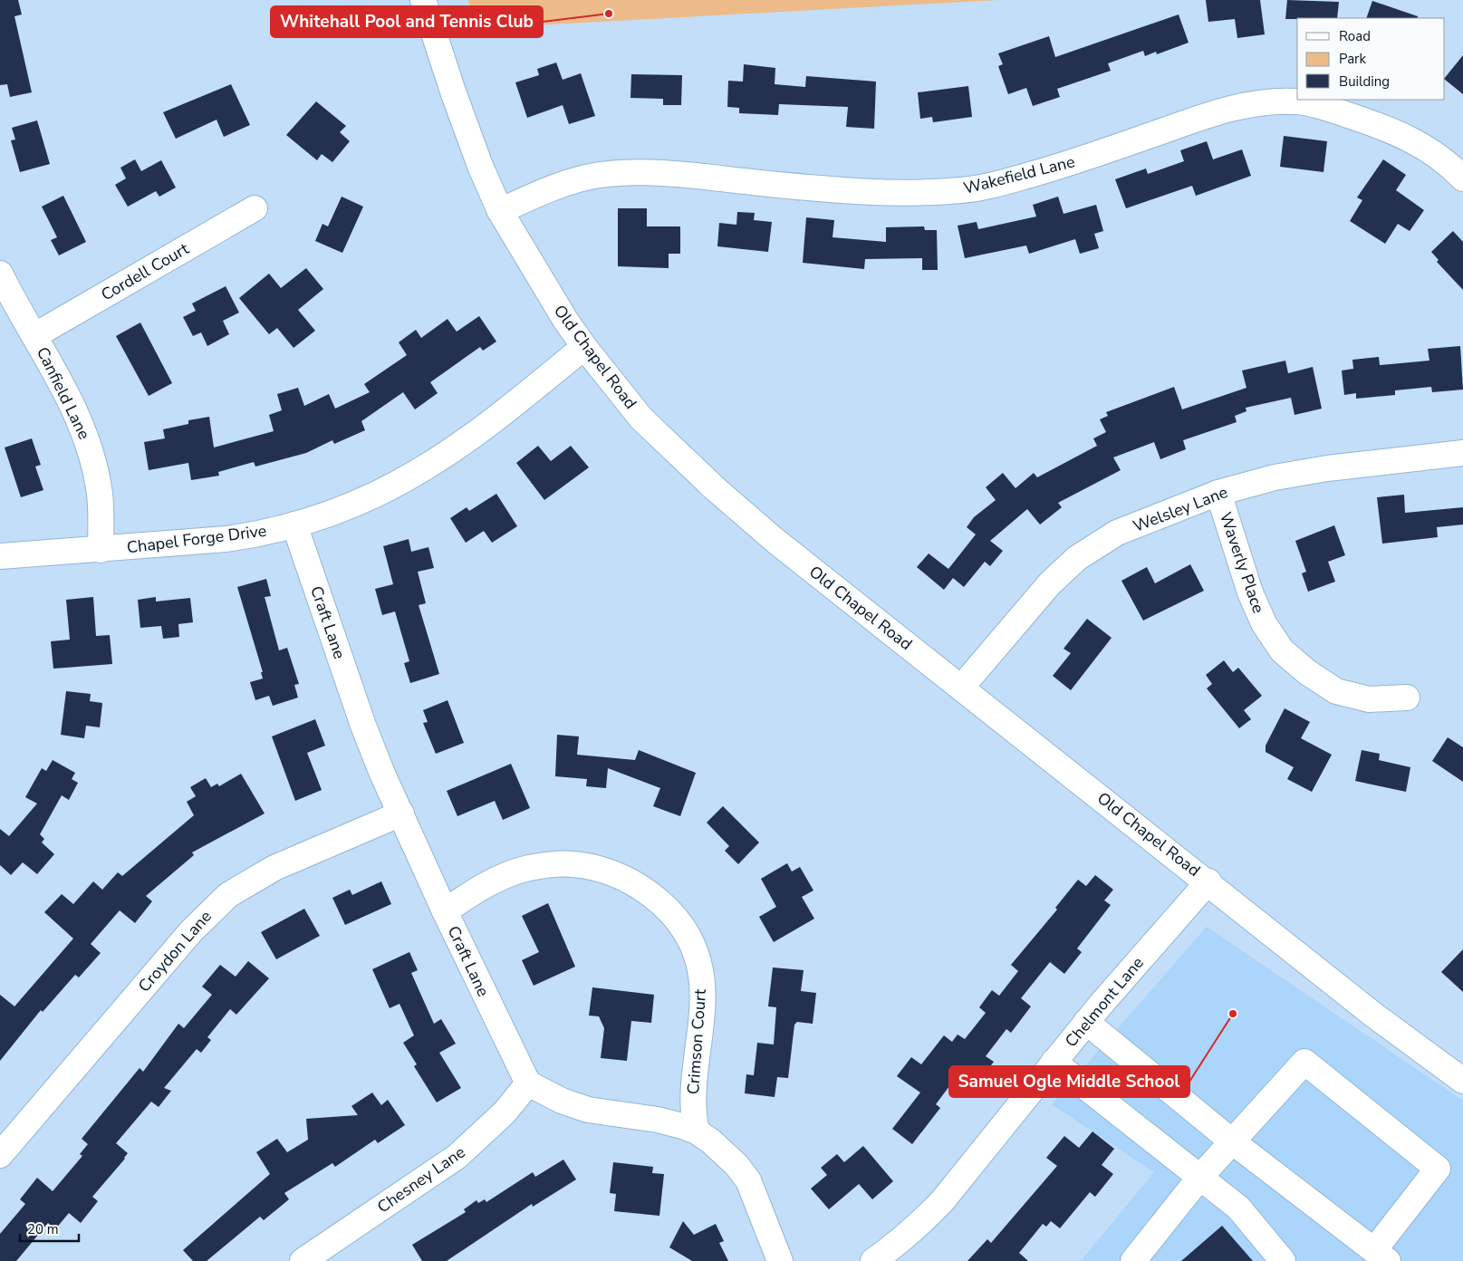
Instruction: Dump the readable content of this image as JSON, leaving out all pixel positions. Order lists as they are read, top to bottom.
{
  "streets": {
    "street": [
      "Wakefield Lane",
      "Cordell Court",
      "Old Chapel Road",
      "Canfield Lane",
      "Welsley Lane",
      "Chapel Forge Drive",
      "Waverly Place",
      "Craft Lane",
      "Croydon Lane",
      "Chelmont Lane",
      "Crimson Court",
      "Chesney Lane"
    ]
  },
  "crossings": [
    ["Wakefield Lane", "Old Chapel Road"],
    ["Cordell Court", "Canfield Lane"],
    ["Old Chapel Road", "Welsley Lane"],
    ["Old Chapel Road", "Chapel Forge Drive"],
    ["Old Chapel Road", "Chelmont Lane"],
    ["Canfield Lane", "Chapel Forge Drive"],
    ["Welsley Lane", "Waverly Place"],
    ["Chapel Forge Drive", "Craft Lane"],
    ["Craft Lane", "Croydon Lane"],
    ["Craft Lane", "Crimson Court"],
    ["Craft Lane", "Chesney Lane"]
  ],
  "places": ["Whitehall Pool and Tennis Club", "Samuel Ogle Middle School"],
  "legend": ["Road", "Park", "Building"],
  "scale_bar": "20 m"
}
